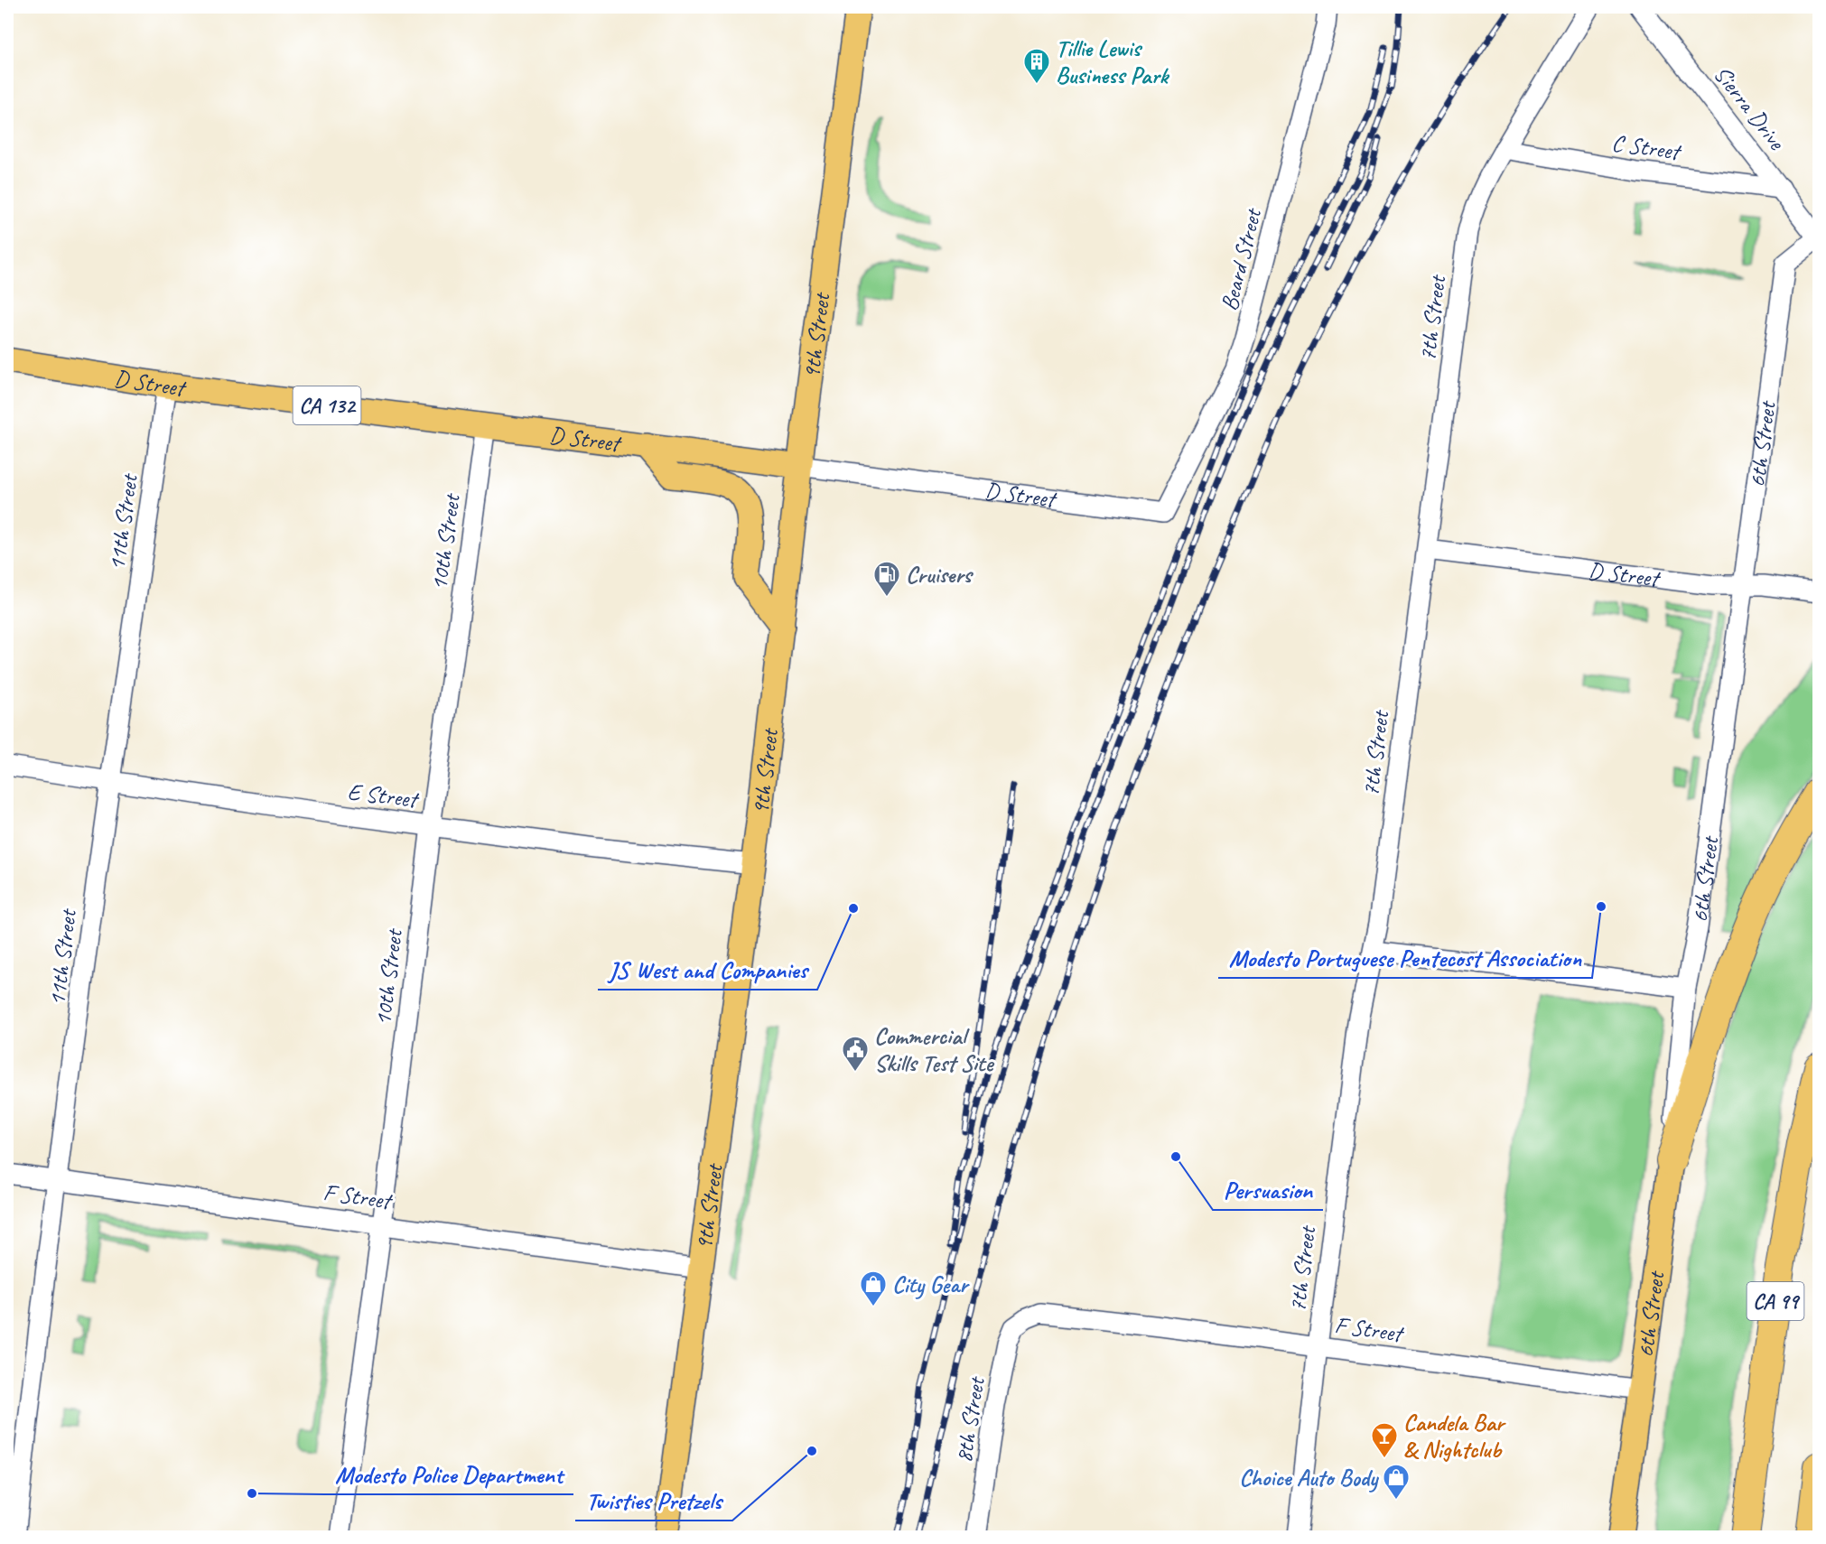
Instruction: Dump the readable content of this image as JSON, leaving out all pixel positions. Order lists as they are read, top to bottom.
{
  "streets": {
    "highway": ["CA 99"],
    "main road": [
      "9th Street",
      "D Street",
      "CA 132",
      "6th Street"
    ],
    "street": [
      "Sierra Drive",
      "C Street",
      "Beard Street",
      "7th Street",
      "11th Street",
      "10th Street",
      "E Street",
      "F Street",
      "8th Street"
    ]
  },
  "crossings": [
    ["Sierra Drive", "C Street"],
    ["Sierra Drive", "6th Street"],
    ["C Street", "7th Street"],
    ["Beard Street", "D Street"],
    ["7th Street", "D Street"],
    ["7th Street", "F Street"],
    ["9th Street", "D Street"],
    ["9th Street", "E Street"],
    ["9th Street", "F Street"],
    ["D Street", "6th Street"],
    ["D Street", "11th Street"],
    ["D Street", "10th Street"],
    ["6th Street", "F Street"],
    ["11th Street", "E Street"],
    ["11th Street", "F Street"],
    ["10th Street", "E Street"],
    ["10th Street", "F Street"],
    ["F Street", "8th Street"]
  ],
  "places": {
    "building": ["Tillie Lewis Business Park"],
    "fuel station": ["Cruisers"],
    "other": [
      "Modesto Portuguese Pentecost Association",
      "JS West and Companies",
      "Persuasion",
      "Twisties Pretzels",
      "Modesto Police Department"
    ],
    "public building": ["Commercial Skills Test Site"],
    "shop": ["City Gear", "Choice Auto Body"],
    "bar": ["Candela Bar & Nightclub"]
  }
}
